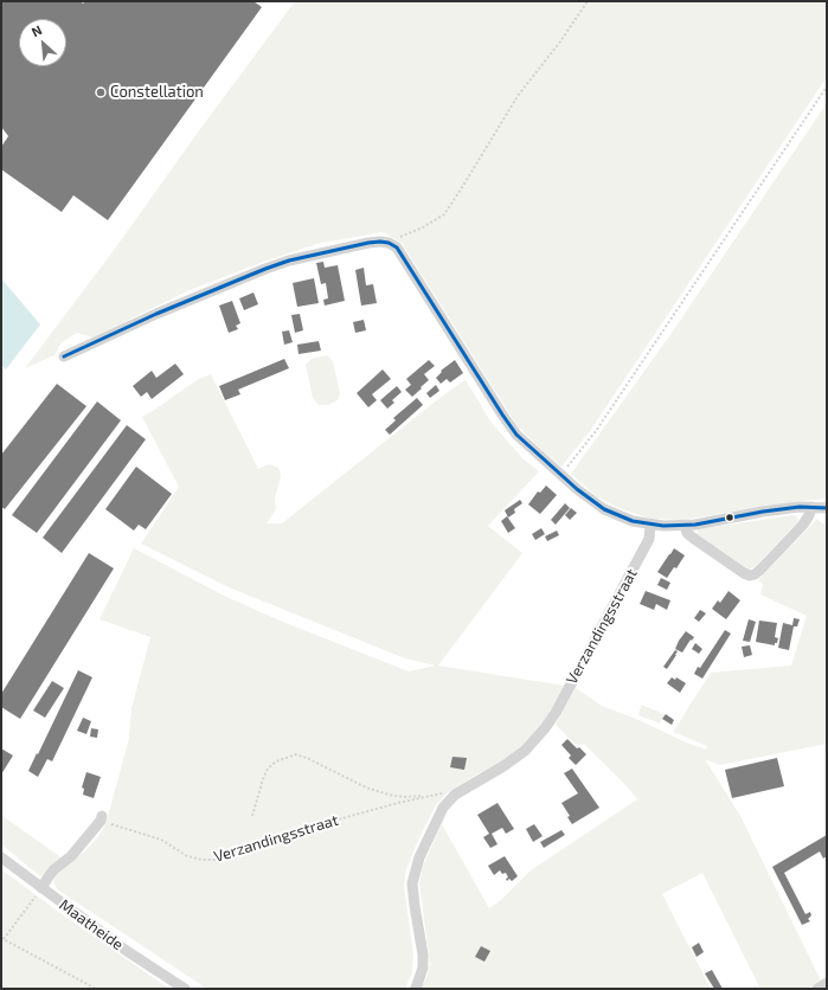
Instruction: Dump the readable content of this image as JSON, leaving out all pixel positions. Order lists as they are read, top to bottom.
{
  "streets": {
    "street": ["Verzandingsstraat", "Maatheide"]
  },
  "places": ["Constellation"],
  "north": "top left"
}
